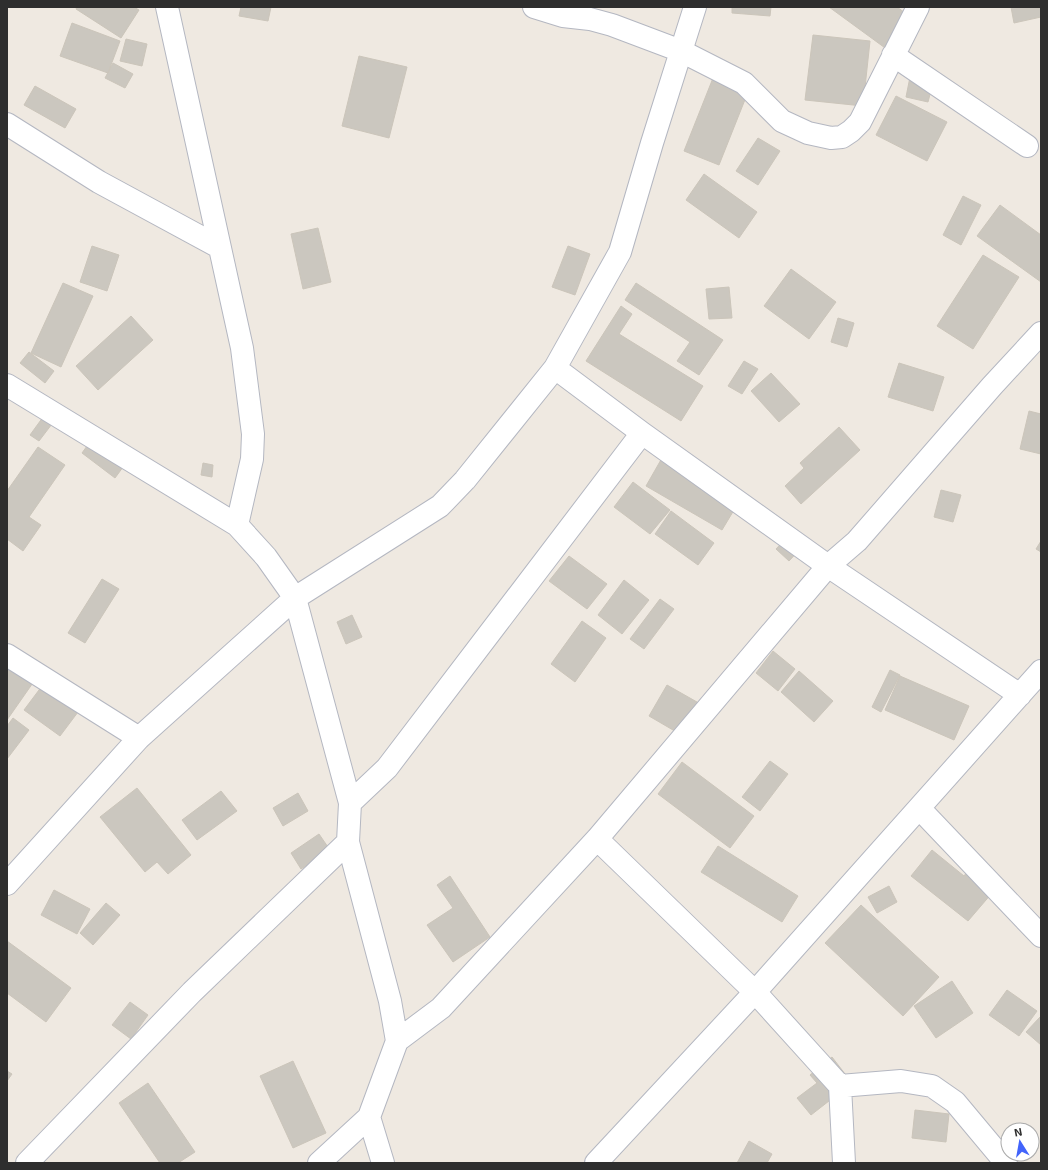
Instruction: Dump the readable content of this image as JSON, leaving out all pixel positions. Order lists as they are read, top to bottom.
{
  "north": "top"
}
